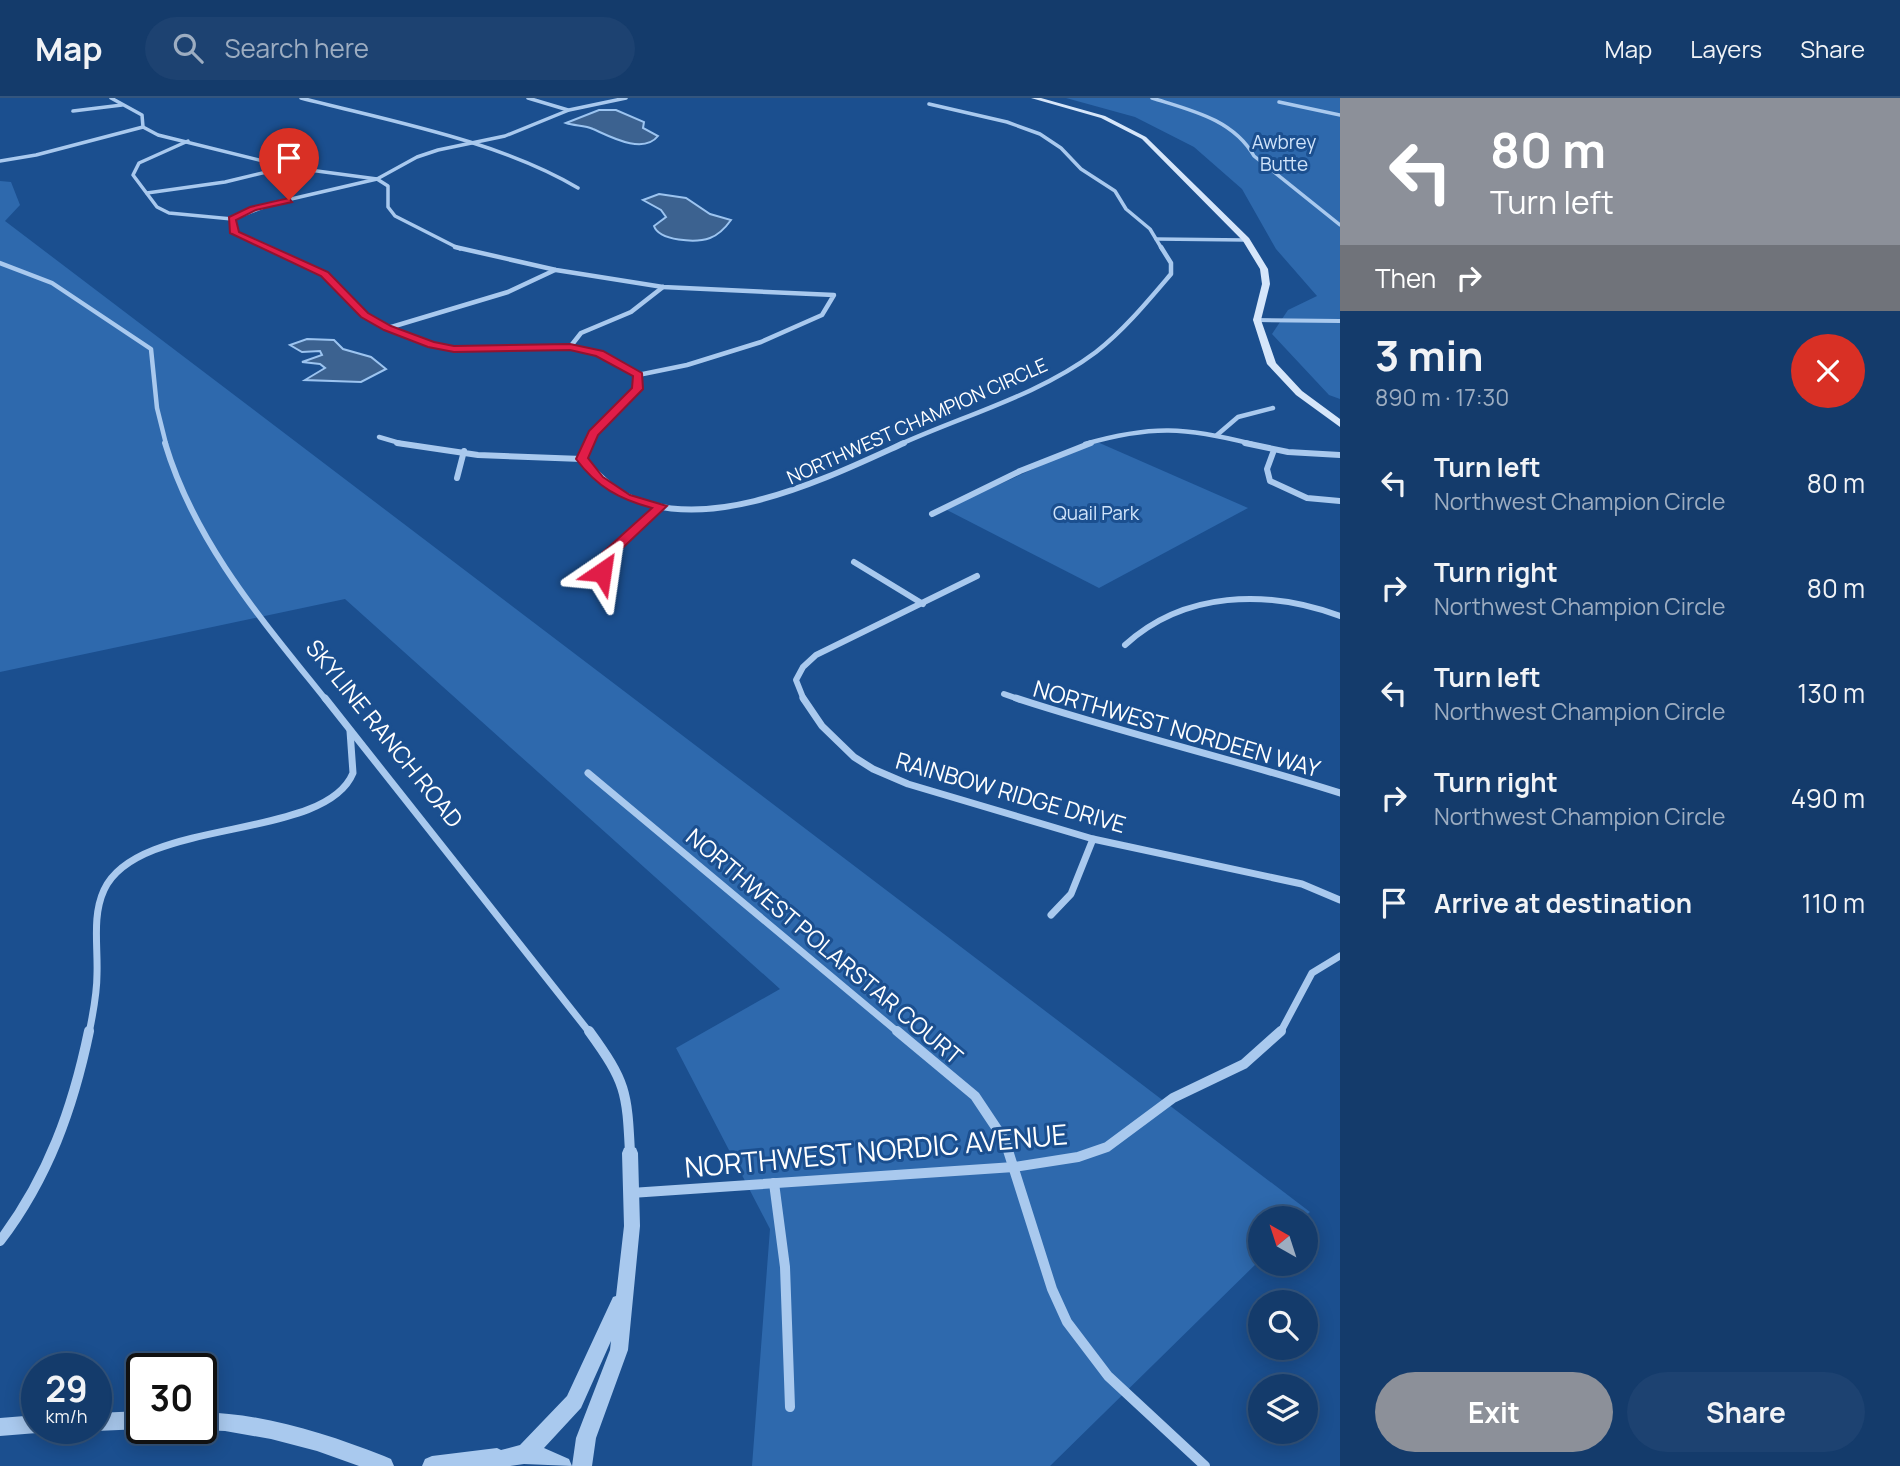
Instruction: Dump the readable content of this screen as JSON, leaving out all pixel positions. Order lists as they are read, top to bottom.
{
  "streets": {
    "street": [
      "NORTHWEST CHAMPION CIRCLE",
      "NORTHWEST NORDEEN WAY",
      "SKYLINE RANCH ROAD",
      "RAINBOW RIDGE DRIVE",
      "NORTHWEST POLARSTAR COURT",
      "NORTHWEST NORDIC AVENUE"
    ]
  },
  "crossings": [
    ["SKYLINE RANCH ROAD", "NORTHWEST NORDIC AVENUE"],
    ["NORTHWEST POLARSTAR COURT", "NORTHWEST NORDIC AVENUE"]
  ],
  "parks": ["Awbrey Butte", "Quail Park"],
  "north": "top left",
  "page": {
    "header": "Map",
    "search": "Search here",
    "nav": ["Map", "Layers", "Share"],
    "turn": ["80 m", "Turn left"],
    "then": "Then",
    "heading": ["3 min", "890 m · 17:30"],
    "list": [
      {
        "name": "Turn left",
        "note": "Northwest Champion Circle",
        "value": "80 m"
      },
      {
        "name": "Turn right",
        "note": "Northwest Champion Circle",
        "value": "80 m"
      },
      {
        "name": "Turn left",
        "note": "Northwest Champion Circle",
        "value": "130 m"
      },
      {
        "name": "Turn right",
        "note": "Northwest Champion Circle",
        "value": "490 m"
      },
      {
        "name": "Arrive at destination",
        "value": "110 m"
      }
    ],
    "speed": "29 km/h",
    "limit": "30",
    "buttons": ["Exit", "Share"]
  }
}
